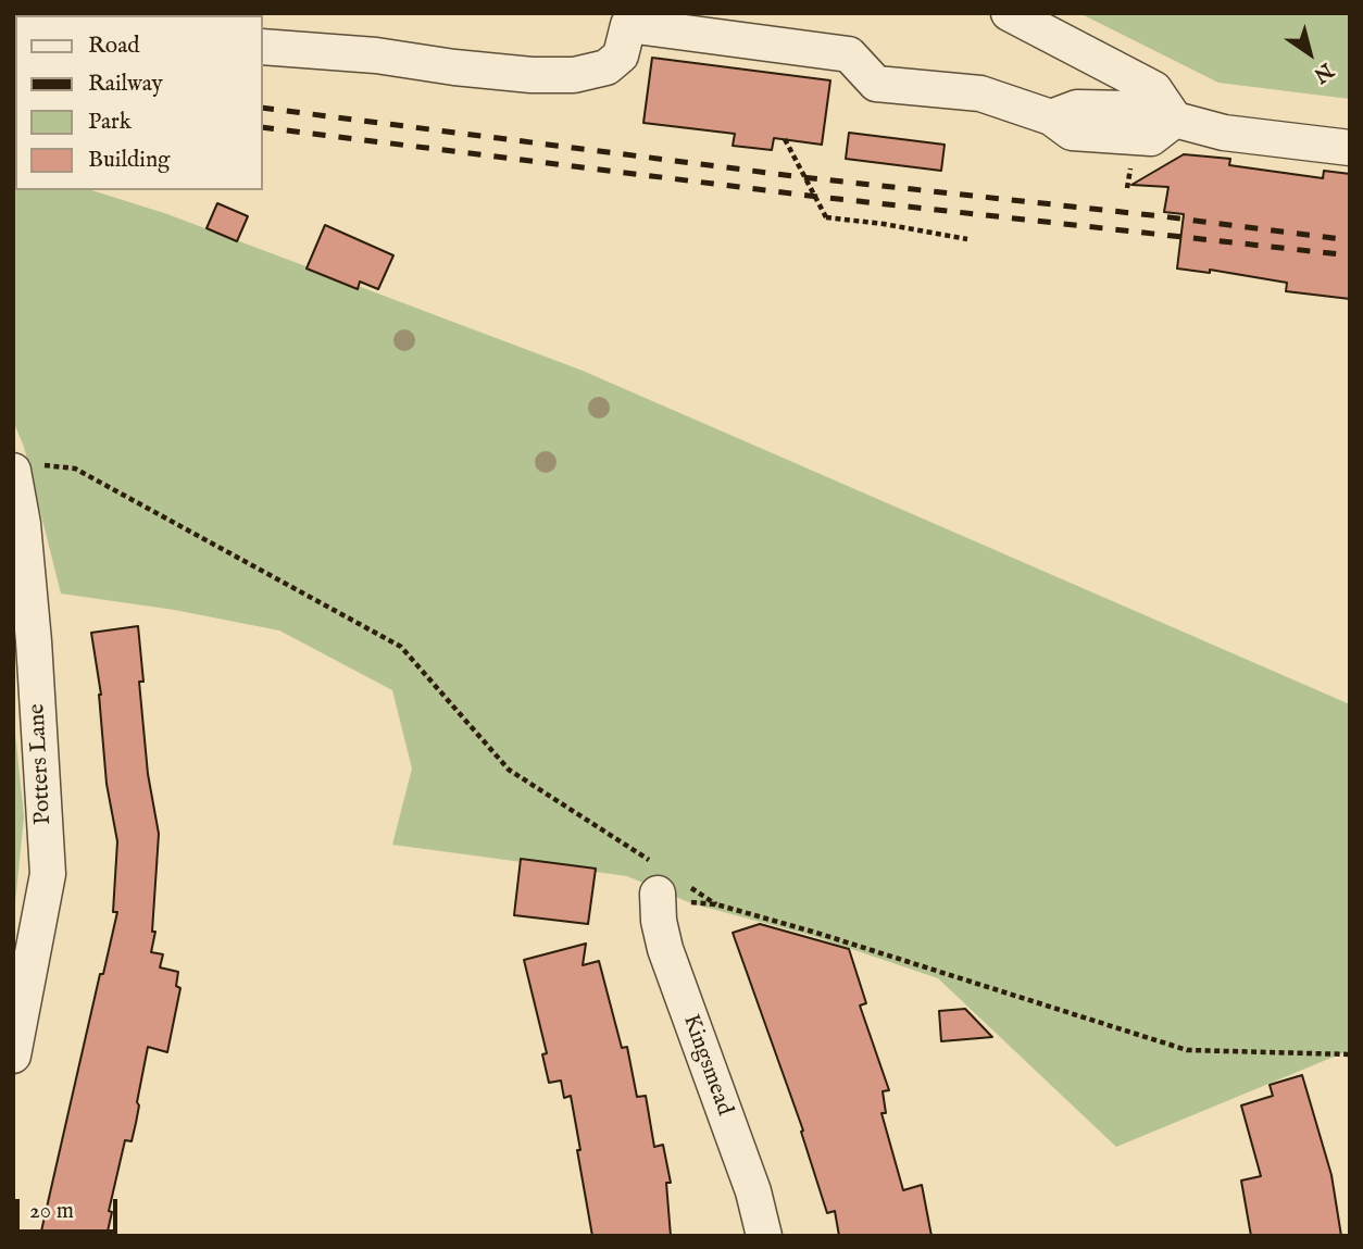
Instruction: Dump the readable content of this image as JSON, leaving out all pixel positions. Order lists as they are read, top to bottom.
{
  "streets": {
    "street": ["Potters Lane", "Kingsmead"]
  },
  "legend": [
    "Road",
    "Railway",
    "Park",
    "Building"
  ],
  "scale_bar": "20 m",
  "north": "bottom right"
}
